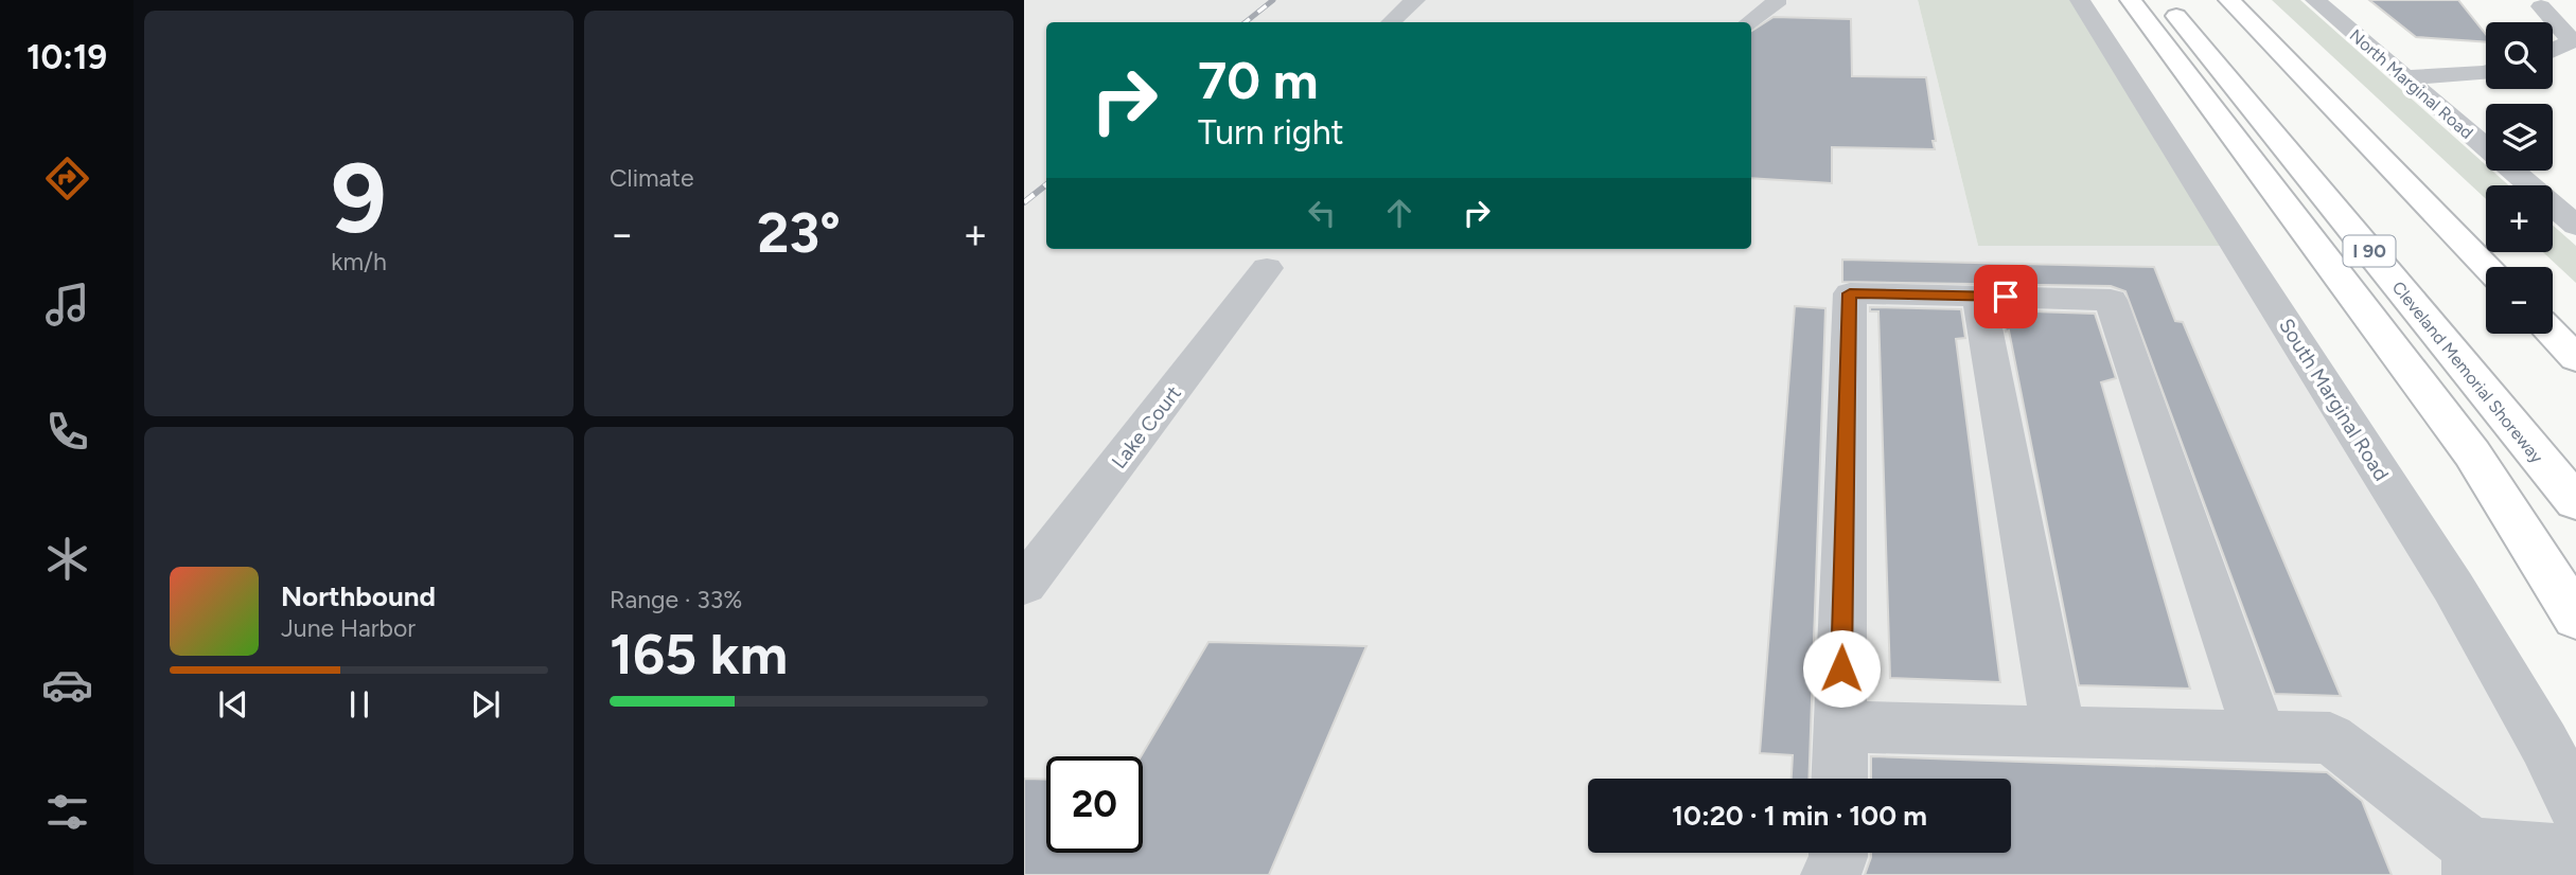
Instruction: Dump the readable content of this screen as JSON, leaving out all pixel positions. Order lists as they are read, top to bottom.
{
  "streets": {
    "highway": ["I 90", "Cleveland Memorial Shoreway"],
    "street": ["North Marginal Road", "South Marginal Road", "Lake Court"]
  },
  "page": {
    "tabs": "10:19",
    "tile": [
      ["9", "km/h"],
      "Climate",
      ["Range · 33%", "165 km"]
    ],
    "map_buttons": ["+", "−"],
    "turn": ["70 m", "Turn right"],
    "heat": ["−", "23°", "+"],
    "song": ["Northbound", "June Harbor"],
    "limit": "20",
    "trip": "10:20 · 1 min · 100 m"
  }
}
